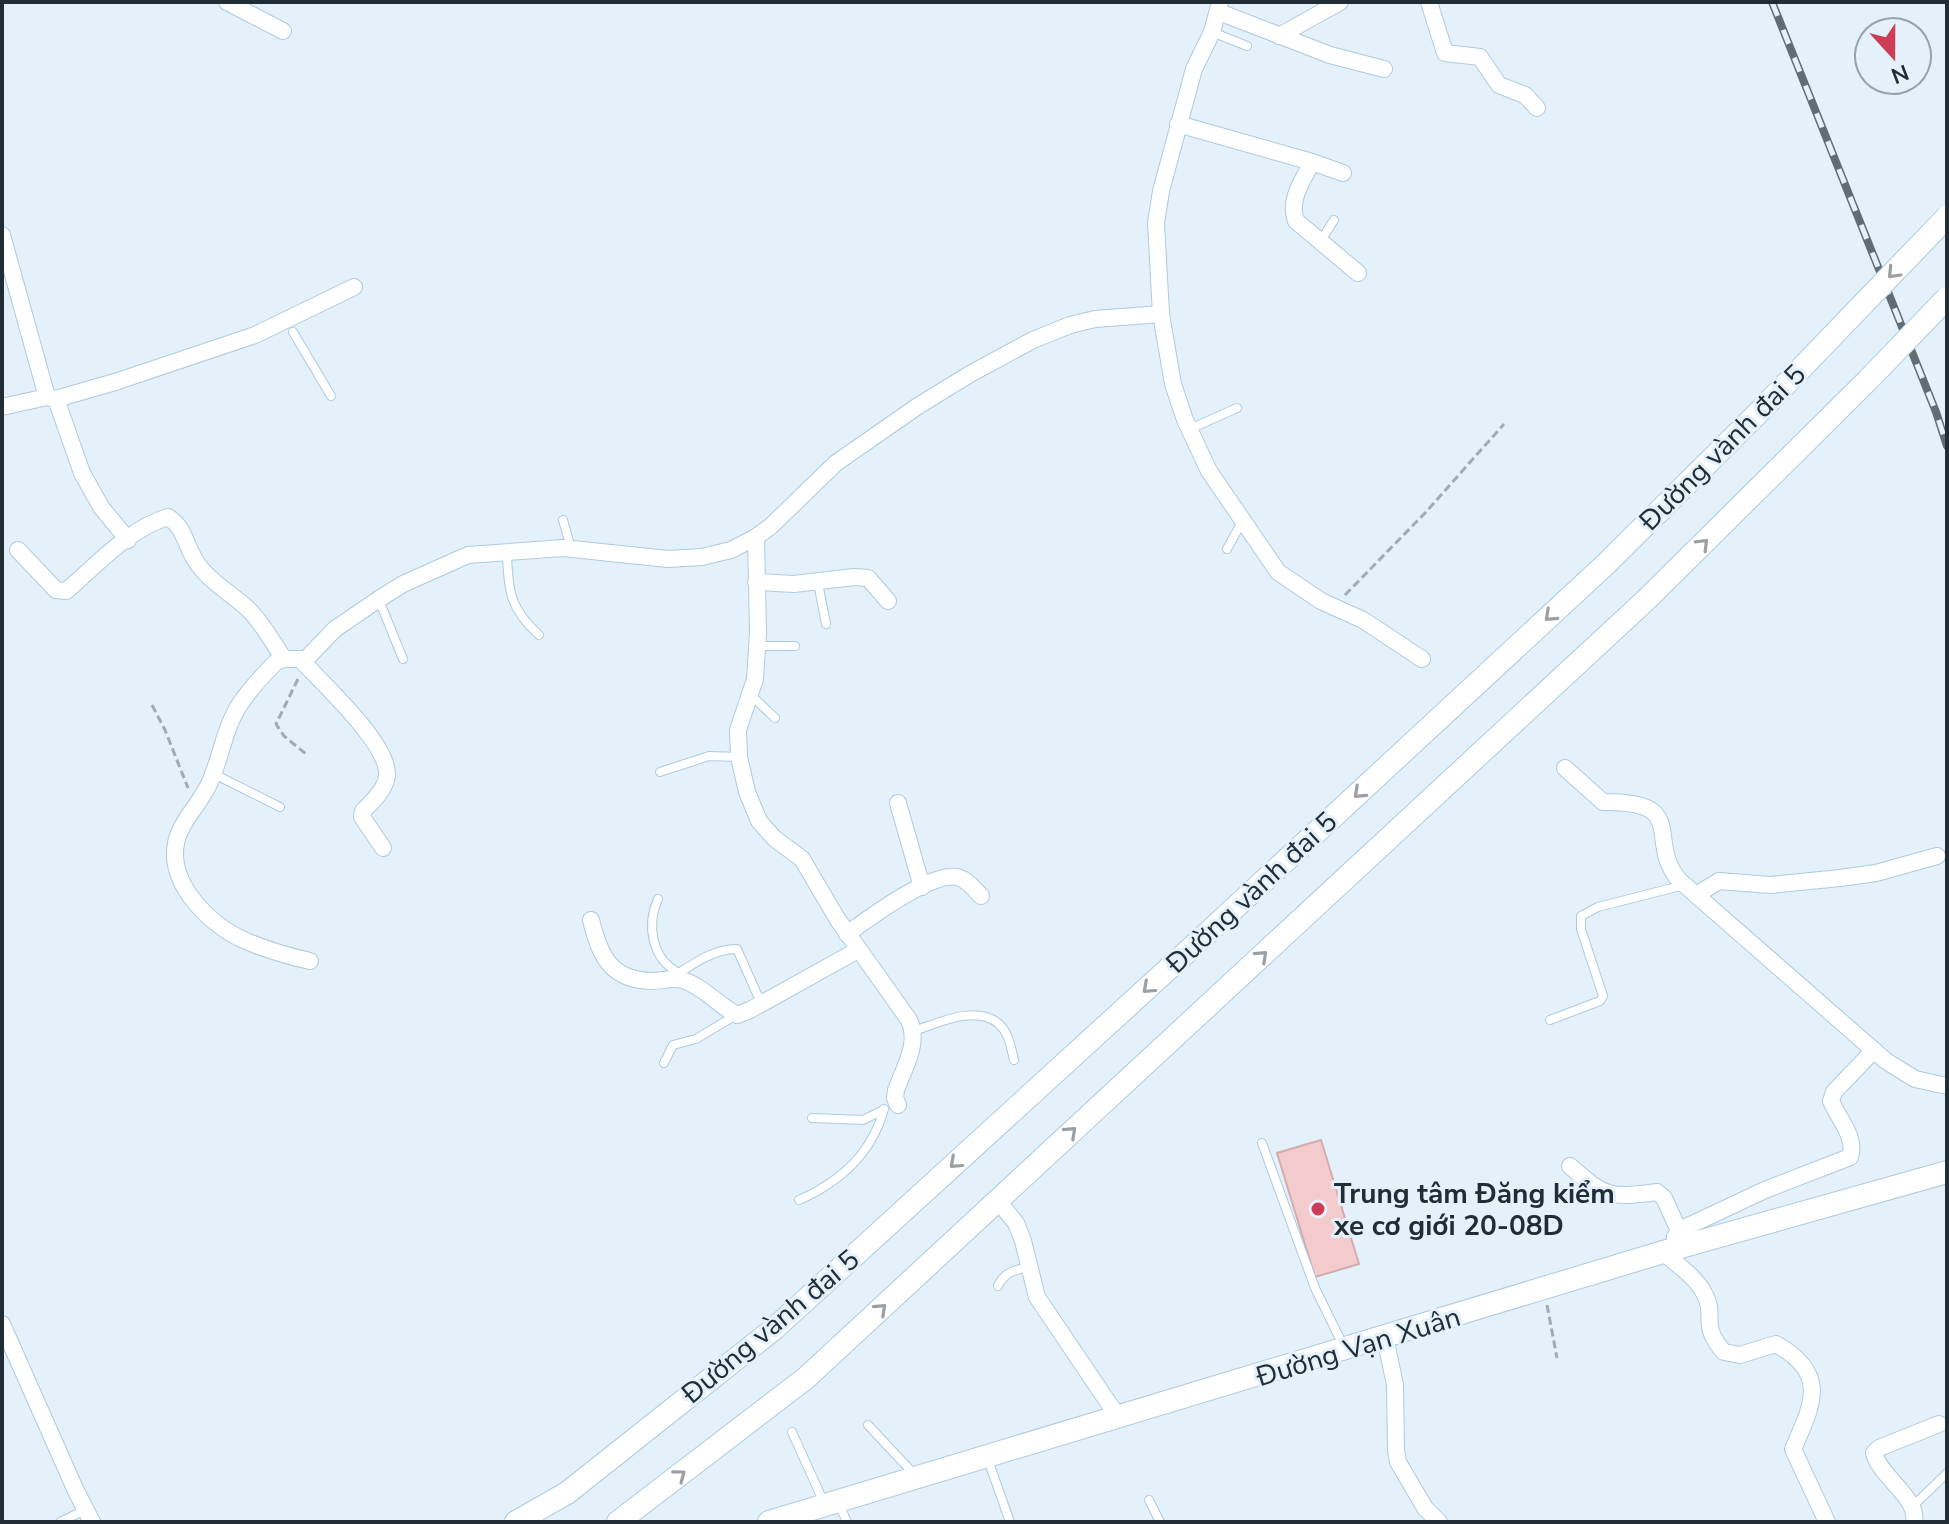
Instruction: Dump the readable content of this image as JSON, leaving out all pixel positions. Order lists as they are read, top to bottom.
{
  "streets": {
    "main road": ["Đường vành đai 5", "Đường Vạn Xuân"]
  },
  "places": ["Trung tâm Đăng kiểm xe cơ giới 20-08D"],
  "north": "bottom"
}
